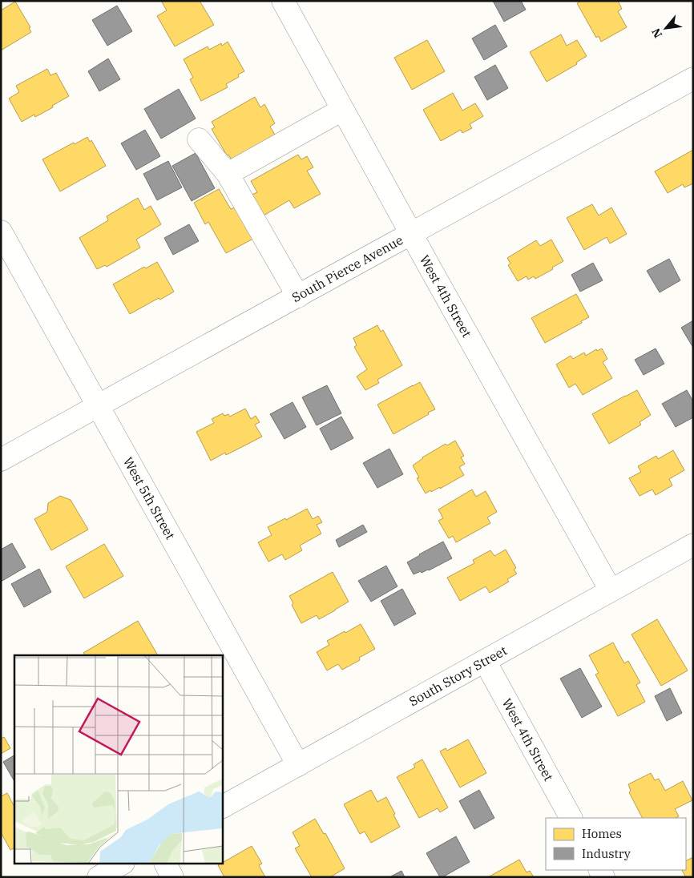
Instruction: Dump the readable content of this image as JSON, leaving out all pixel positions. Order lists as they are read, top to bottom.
{
  "streets": {
    "street": [
      "South Pierce Avenue",
      "West 4th Street",
      "West 5th Street",
      "South Story Street"
    ]
  },
  "crossings": [
    ["South Pierce Avenue", "West 4th Street"],
    ["South Pierce Avenue", "West 5th Street"],
    ["West 4th Street", "South Story Street"],
    ["West 5th Street", "South Story Street"]
  ],
  "legend": ["Homes", "Industry"],
  "north": "bottom left"
}
